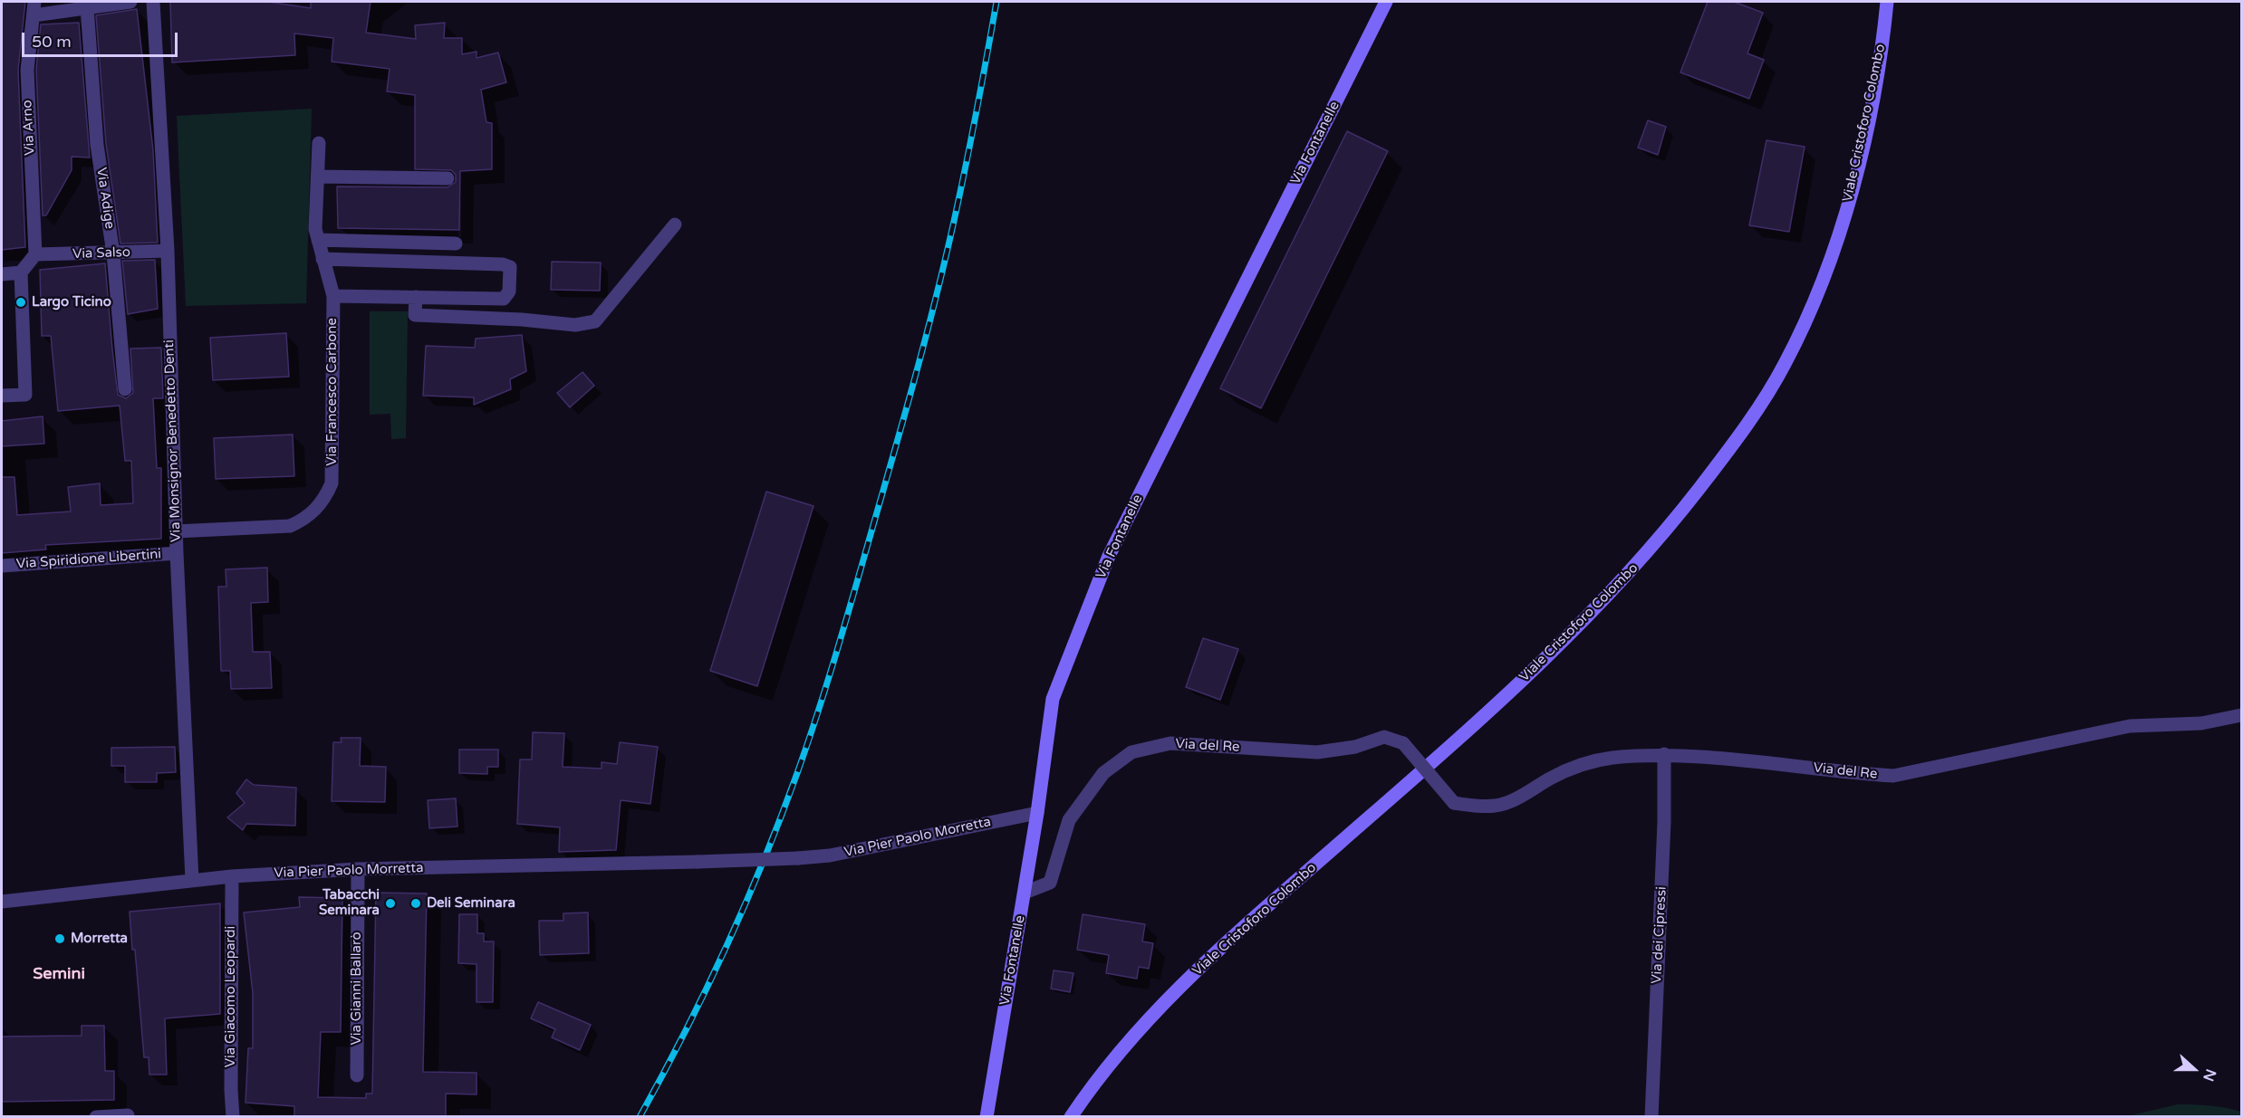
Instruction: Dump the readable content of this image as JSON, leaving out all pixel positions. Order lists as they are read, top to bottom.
{
  "streets": {
    "main road": ["Viale Cristoforo Colombo", "Via Fontanelle"],
    "street": [
      "Via Arno",
      "Via Adige",
      "Via Salso",
      "Via Francesco Carbone",
      "Via Monsignor Benedetto Denti",
      "Via Spiridione Libertini",
      "Via del Re",
      "Via Pier Paolo Morretta",
      "Via dei Cipressi",
      "Via Gianni Ballarò",
      "Via Giacomo Leopardi"
    ]
  },
  "crossings": [
    ["Via Arno", "Via Salso"],
    ["Via Fontanelle", "Via del Re"],
    ["Via Fontanelle", "Via Pier Paolo Morretta"],
    ["Via Adige", "Via Salso"],
    ["Via Salso", "Via Monsignor Benedetto Denti"],
    ["Via Francesco Carbone", "Via Monsignor Benedetto Denti"],
    ["Via Monsignor Benedetto Denti", "Via Spiridione Libertini"],
    ["Via Monsignor Benedetto Denti", "Via Pier Paolo Morretta"],
    ["Via del Re", "Via dei Cipressi"],
    ["Via Pier Paolo Morretta", "Via Gianni Ballarò"],
    ["Via Pier Paolo Morretta", "Via Giacomo Leopardi"]
  ],
  "districts": ["Semini"],
  "places": [
    "Largo Ticino",
    "Tabacchi Seminara",
    "Deli Seminara",
    "Morretta"
  ],
  "scale_bar": "50 m",
  "north": "right"
}
